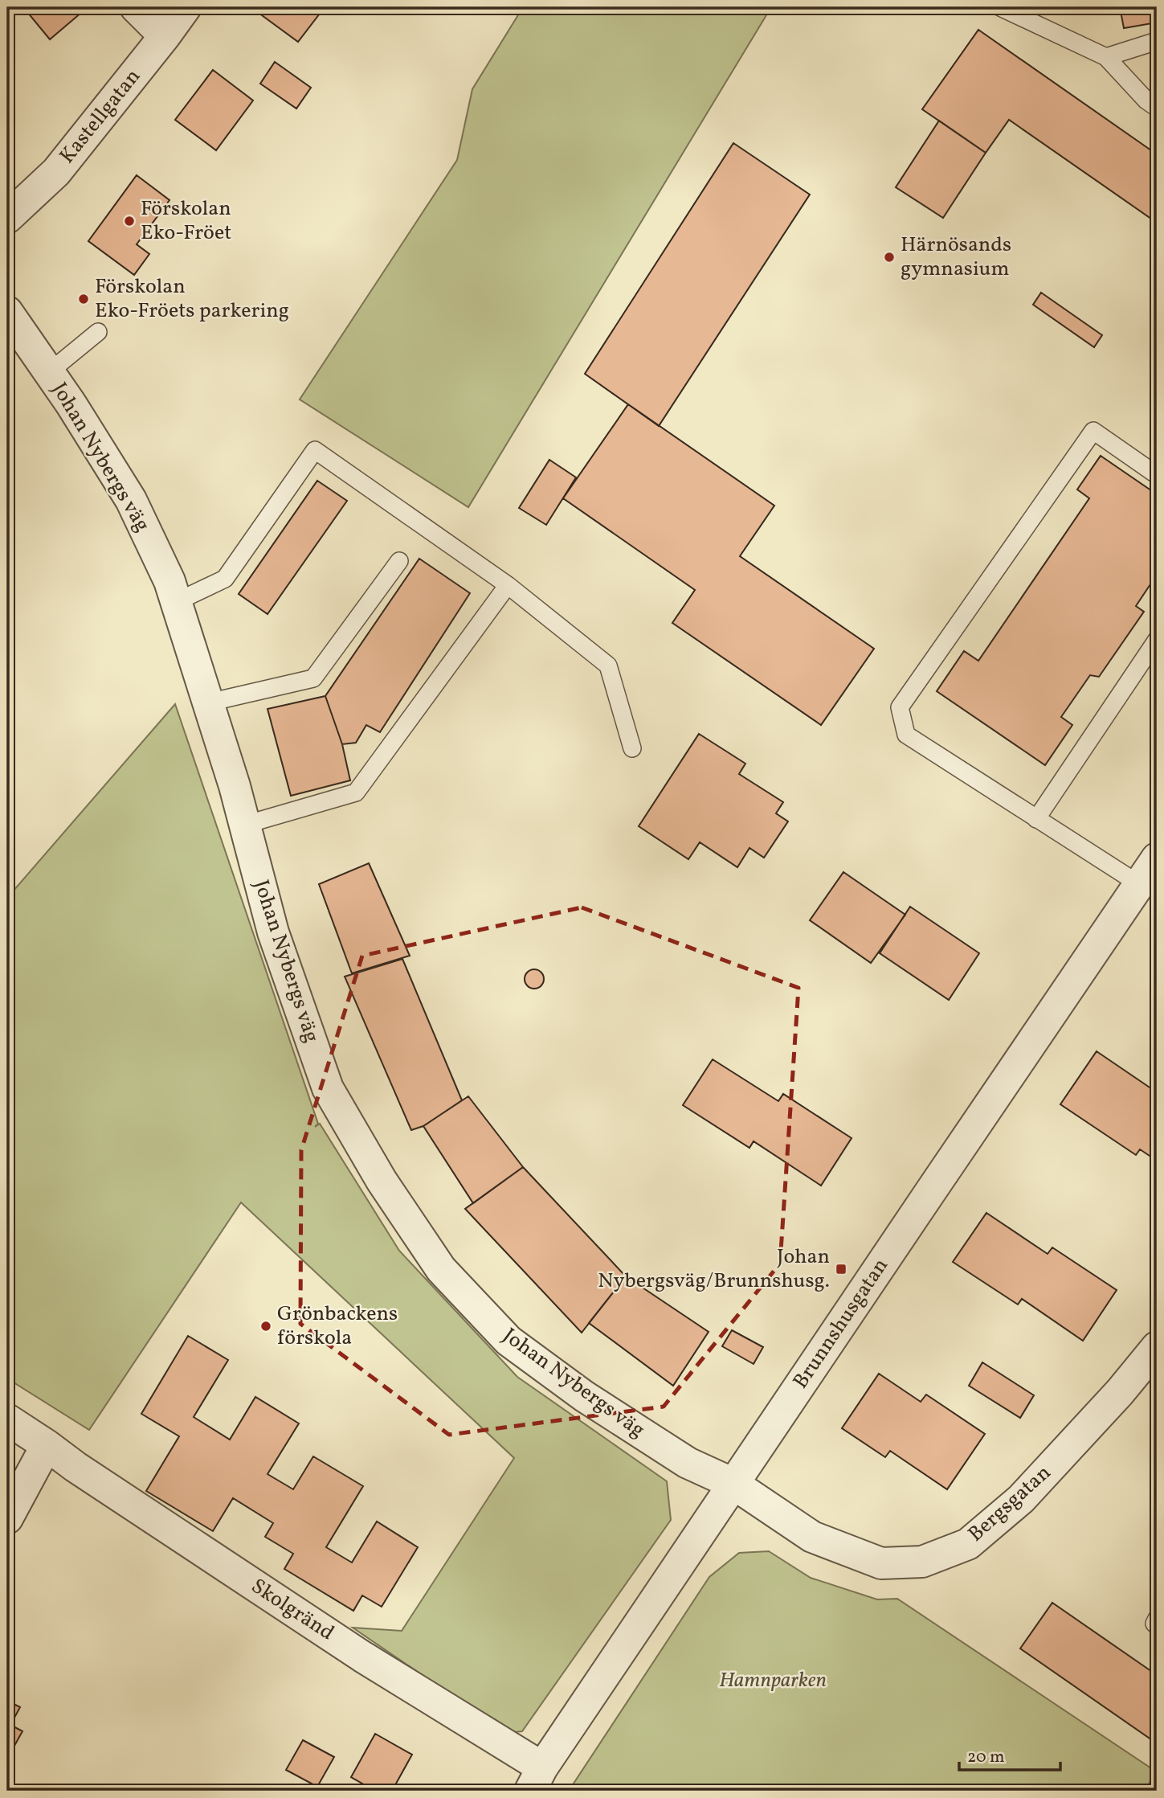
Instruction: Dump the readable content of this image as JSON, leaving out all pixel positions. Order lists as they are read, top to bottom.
{
  "streets": {
    "street": [
      "Kastellgatan",
      "Johan Nybergs väg",
      "Brunnshusgatan",
      "Bergsgatan",
      "Skolgränd"
    ]
  },
  "crossings": [
    ["Johan Nybergs väg", "Brunnshusgatan"],
    ["Johan Nybergs väg", "Bergsgatan"],
    ["Brunnshusgatan", "Bergsgatan"],
    ["Brunnshusgatan", "Skolgränd"]
  ],
  "parks": ["Hamnparken"],
  "places": {
    "other": [
      "Förskolan Eko-Fröet",
      "Härnösands gymnasium",
      "Förskolan Eko-Fröets parkering",
      "Grönbackens förskola"
    ],
    "transit": ["Johan Nybergsväg/Brunnshusg."]
  },
  "scale_bar": "20 m"
}
